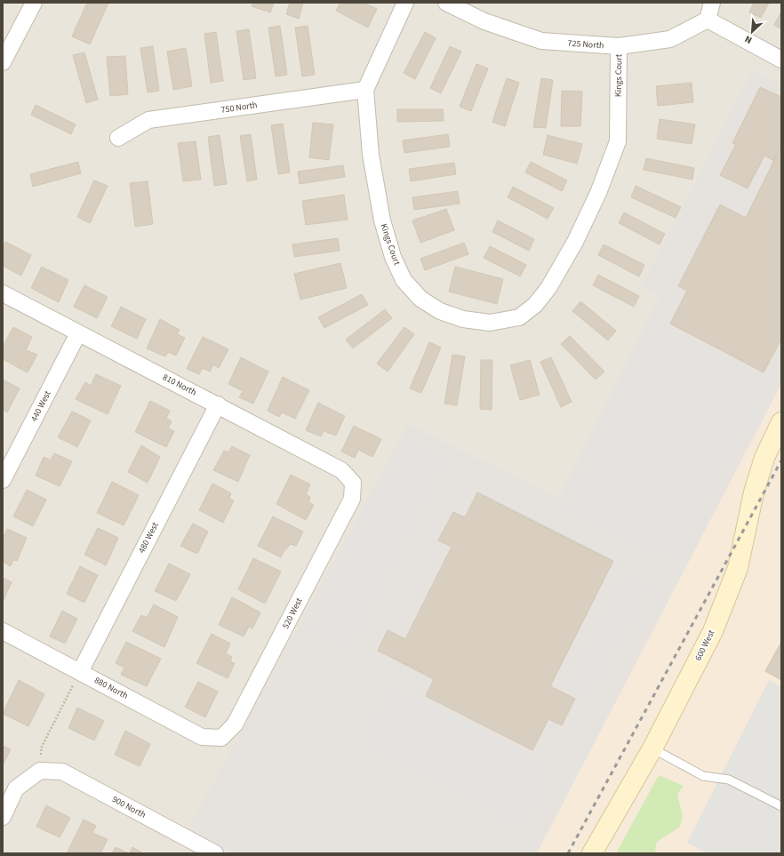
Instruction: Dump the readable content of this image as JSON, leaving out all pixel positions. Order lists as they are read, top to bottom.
{
  "streets": {
    "main road": ["600 West"],
    "street": [
      "725 North",
      "Kings Court",
      "750 North",
      "810 North",
      "440 West",
      "480 West",
      "520 West",
      "880 North",
      "900 North"
    ]
  },
  "crossings": [
    ["725 North", "Kings Court"],
    ["Kings Court", "750 North"],
    ["810 North", "440 West"],
    ["810 North", "480 West"],
    ["810 North", "520 West"],
    ["480 West", "880 North"],
    ["520 West", "880 North"]
  ],
  "north": "bottom left"
}
